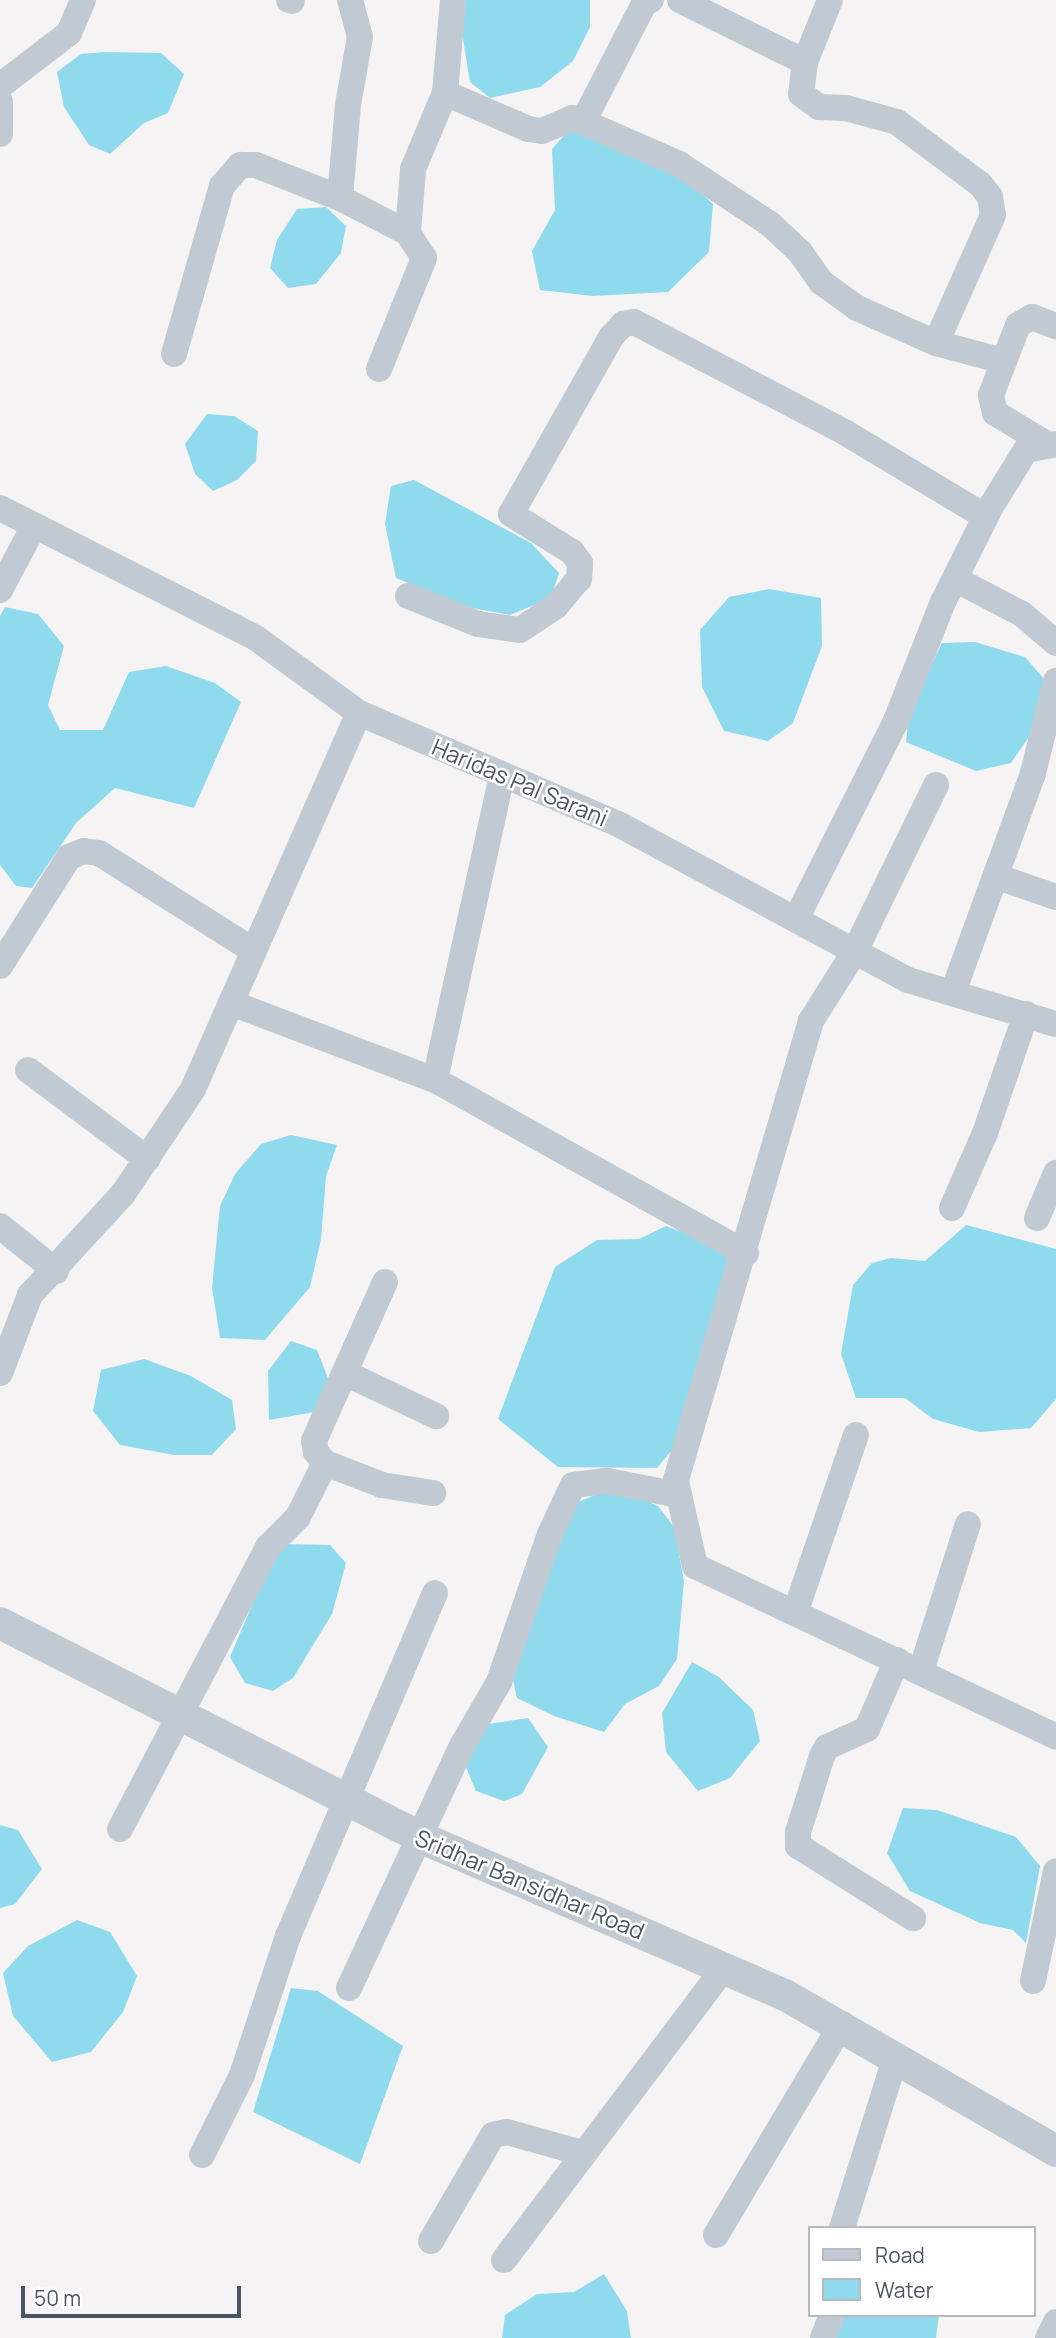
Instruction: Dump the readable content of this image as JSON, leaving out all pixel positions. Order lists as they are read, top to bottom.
{
  "streets": {
    "street": ["Haridas Pal Sarani", "Sridhar Bansidhar Road"]
  },
  "legend": ["Road", "Water"],
  "scale_bar": "50 m"
}
